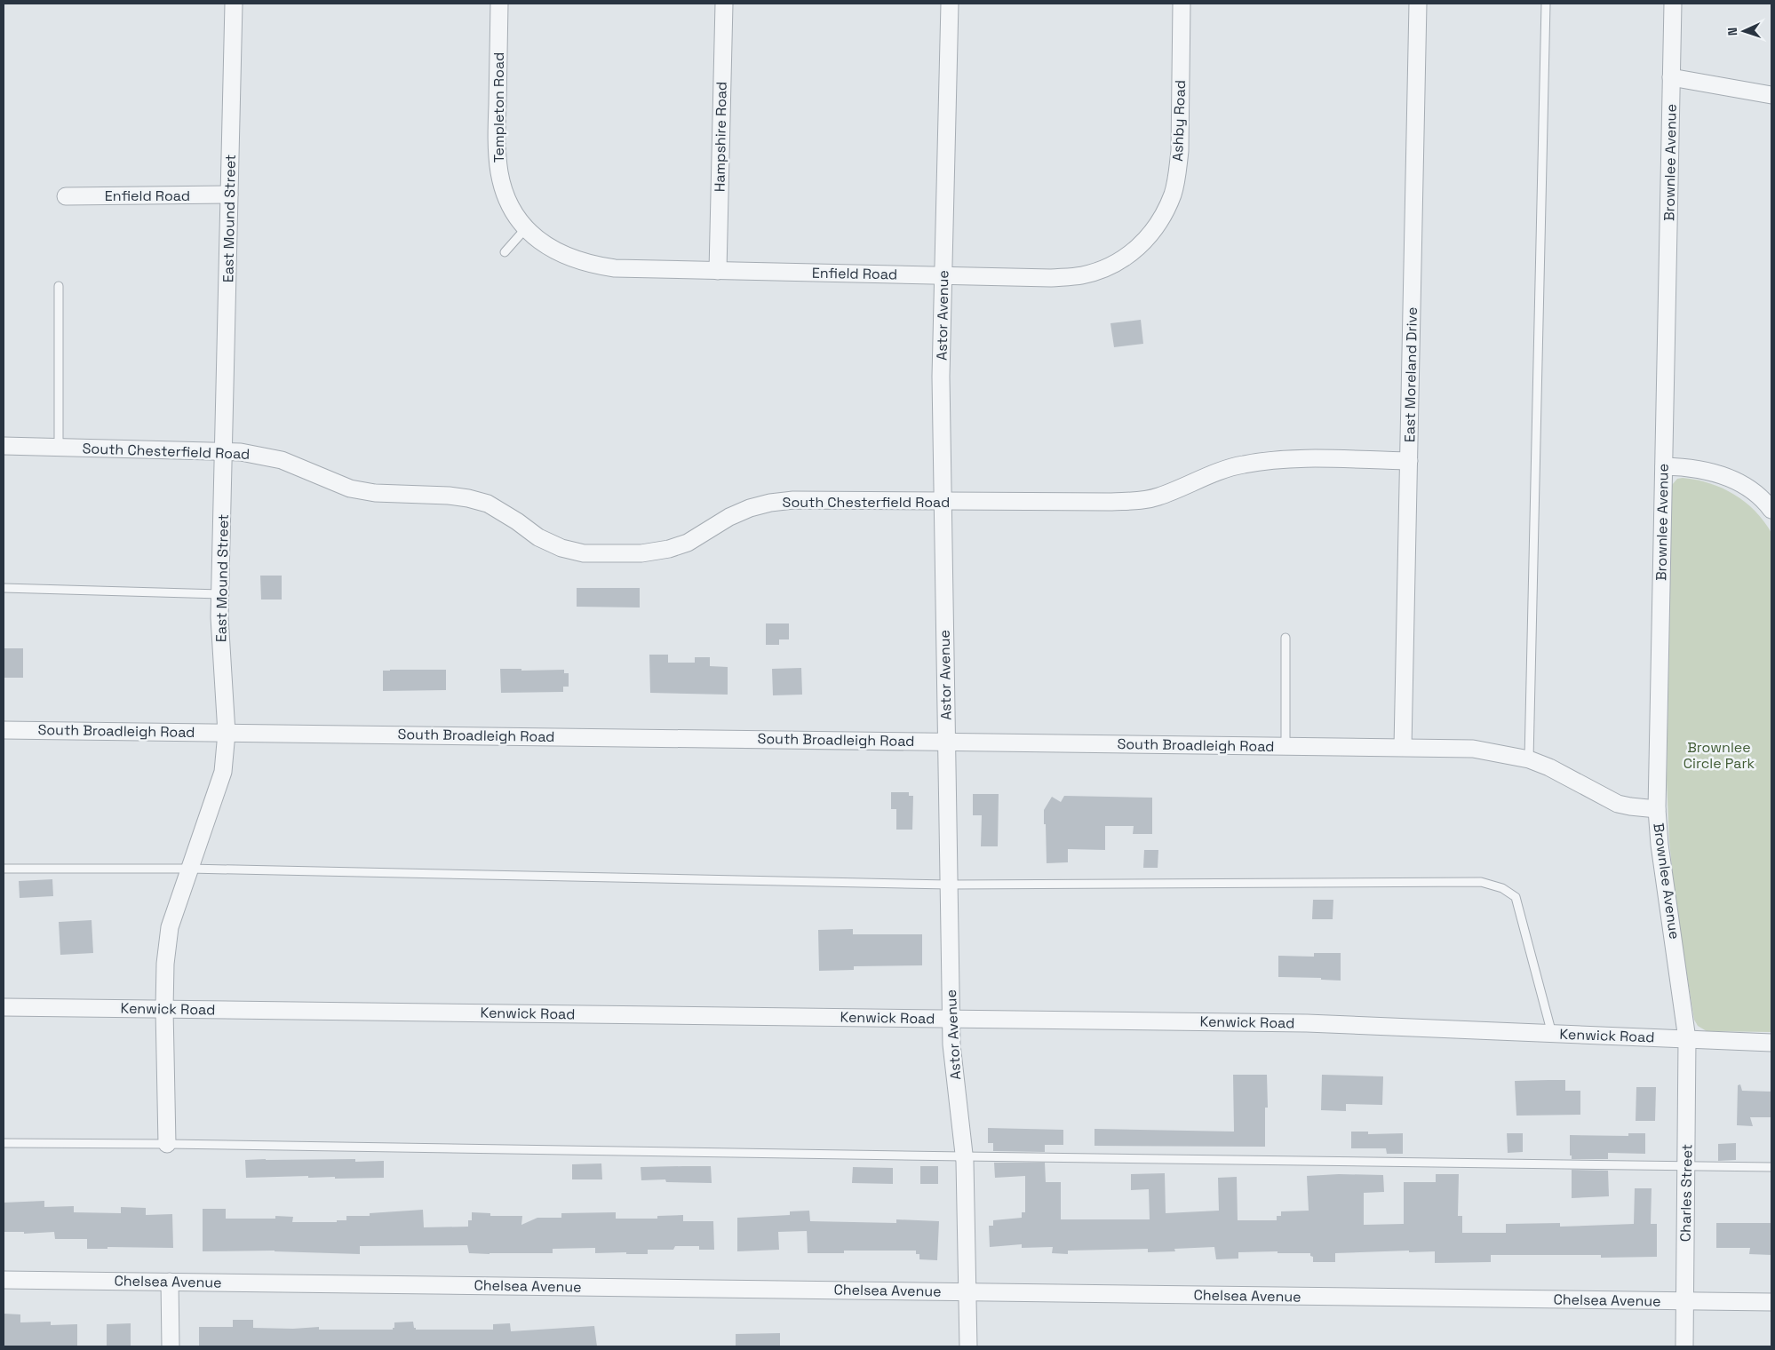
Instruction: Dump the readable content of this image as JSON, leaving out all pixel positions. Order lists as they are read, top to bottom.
{
  "streets": {
    "street": [
      "Templeton Road",
      "Ashby Road",
      "Hampshire Road",
      "Brownlee Avenue",
      "Enfield Road",
      "East Mound Street",
      "Astor Avenue",
      "East Moreland Drive",
      "South Chesterfield Road",
      "South Broadleigh Road",
      "Kenwick Road",
      "Charles Street",
      "Chelsea Avenue"
    ]
  },
  "crossings": [
    ["Templeton Road", "Enfield Road"],
    ["Ashby Road", "Enfield Road"],
    ["Hampshire Road", "Enfield Road"],
    ["Brownlee Avenue", "South Broadleigh Road"],
    ["Brownlee Avenue", "Kenwick Road"],
    ["Brownlee Avenue", "Charles Street"],
    ["Enfield Road", "East Mound Street"],
    ["Enfield Road", "Astor Avenue"],
    ["East Mound Street", "South Chesterfield Road"],
    ["East Mound Street", "South Broadleigh Road"],
    ["East Mound Street", "Kenwick Road"],
    ["Astor Avenue", "South Chesterfield Road"],
    ["Astor Avenue", "South Broadleigh Road"],
    ["Astor Avenue", "Kenwick Road"],
    ["Astor Avenue", "Chelsea Avenue"],
    ["East Moreland Drive", "South Chesterfield Road"],
    ["East Moreland Drive", "South Broadleigh Road"],
    ["Kenwick Road", "Charles Street"],
    ["Charles Street", "Chelsea Avenue"]
  ],
  "parks": ["Brownlee Circle Park"],
  "north": "left"
}
